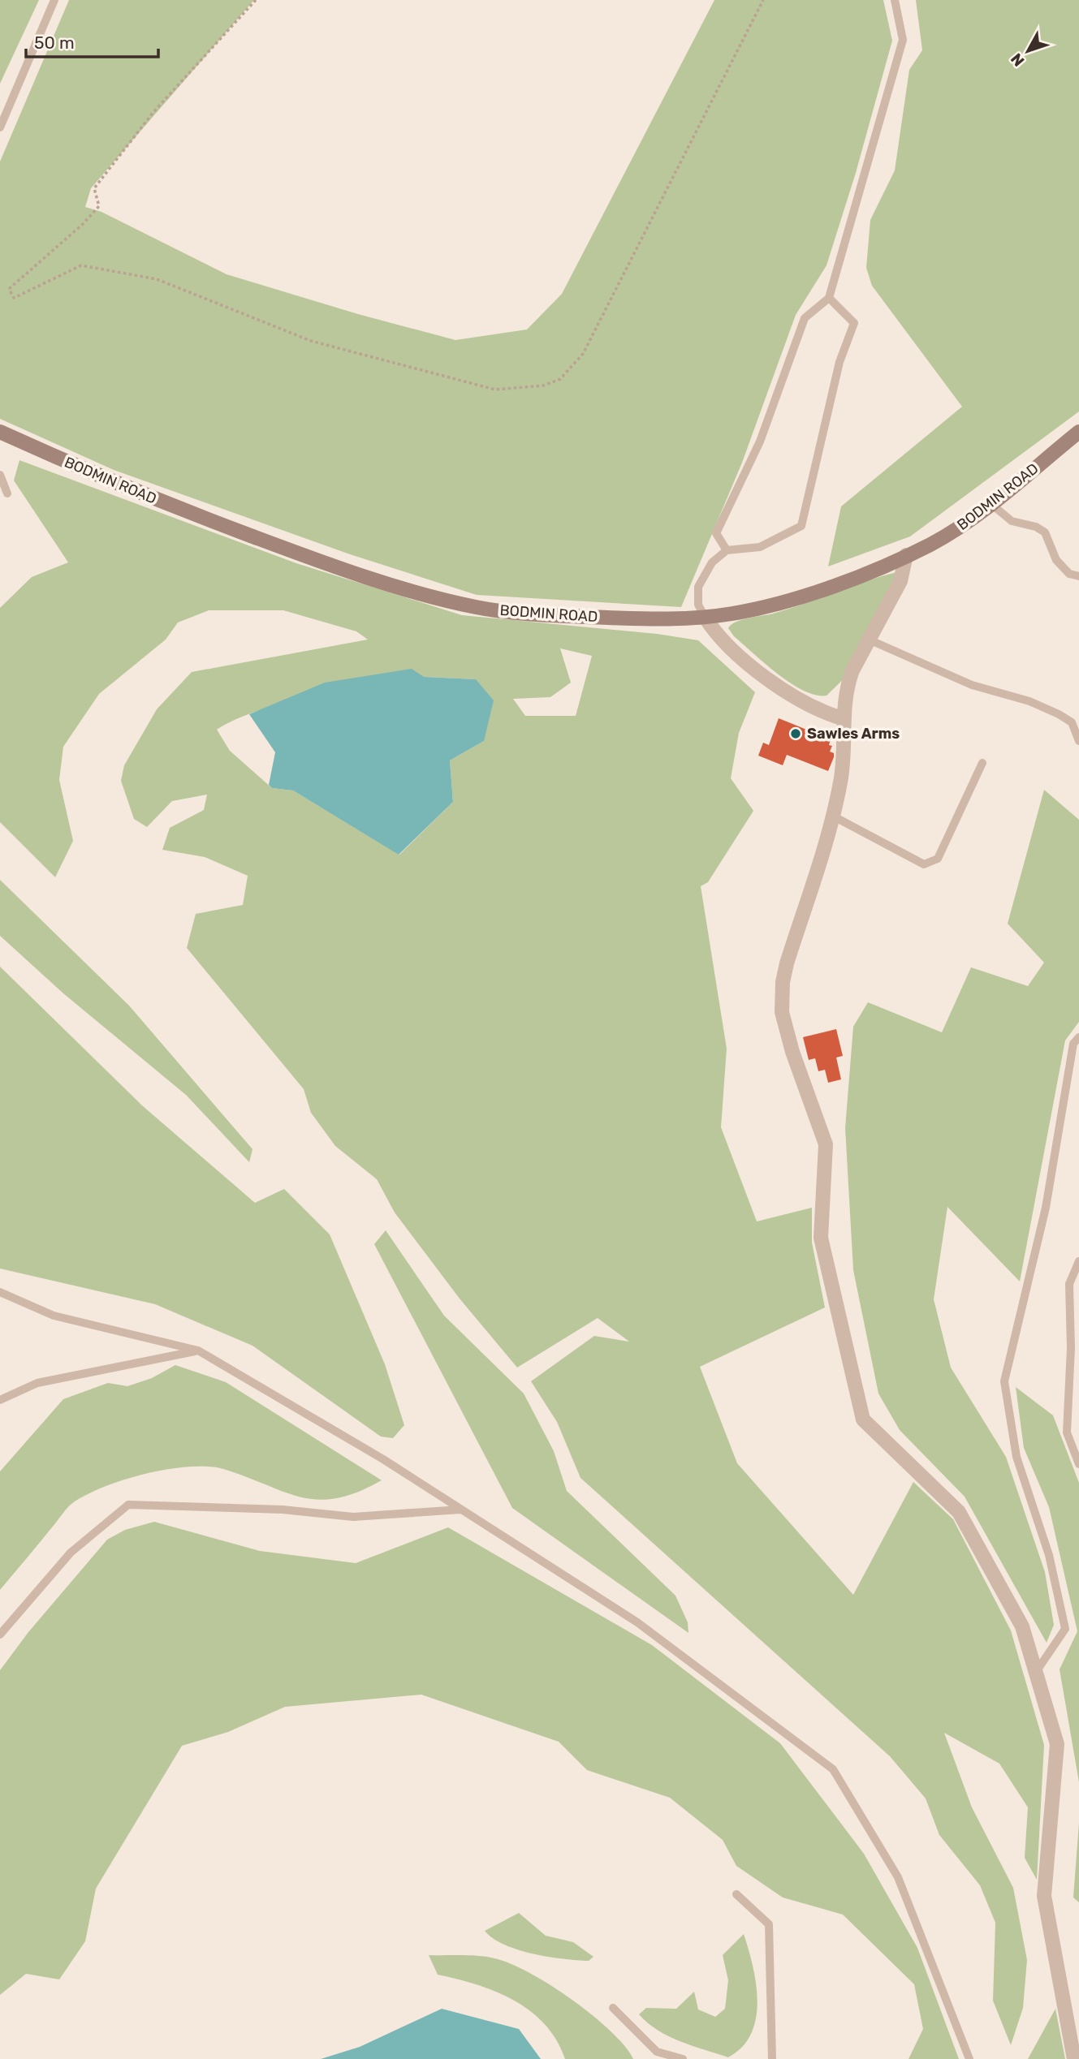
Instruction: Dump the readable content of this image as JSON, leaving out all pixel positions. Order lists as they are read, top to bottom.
{
  "streets": {
    "main road": ["BODMIN ROAD"]
  },
  "places": ["Sawles Arms"],
  "scale_bar": "50 m",
  "north": "bottom left"
}
